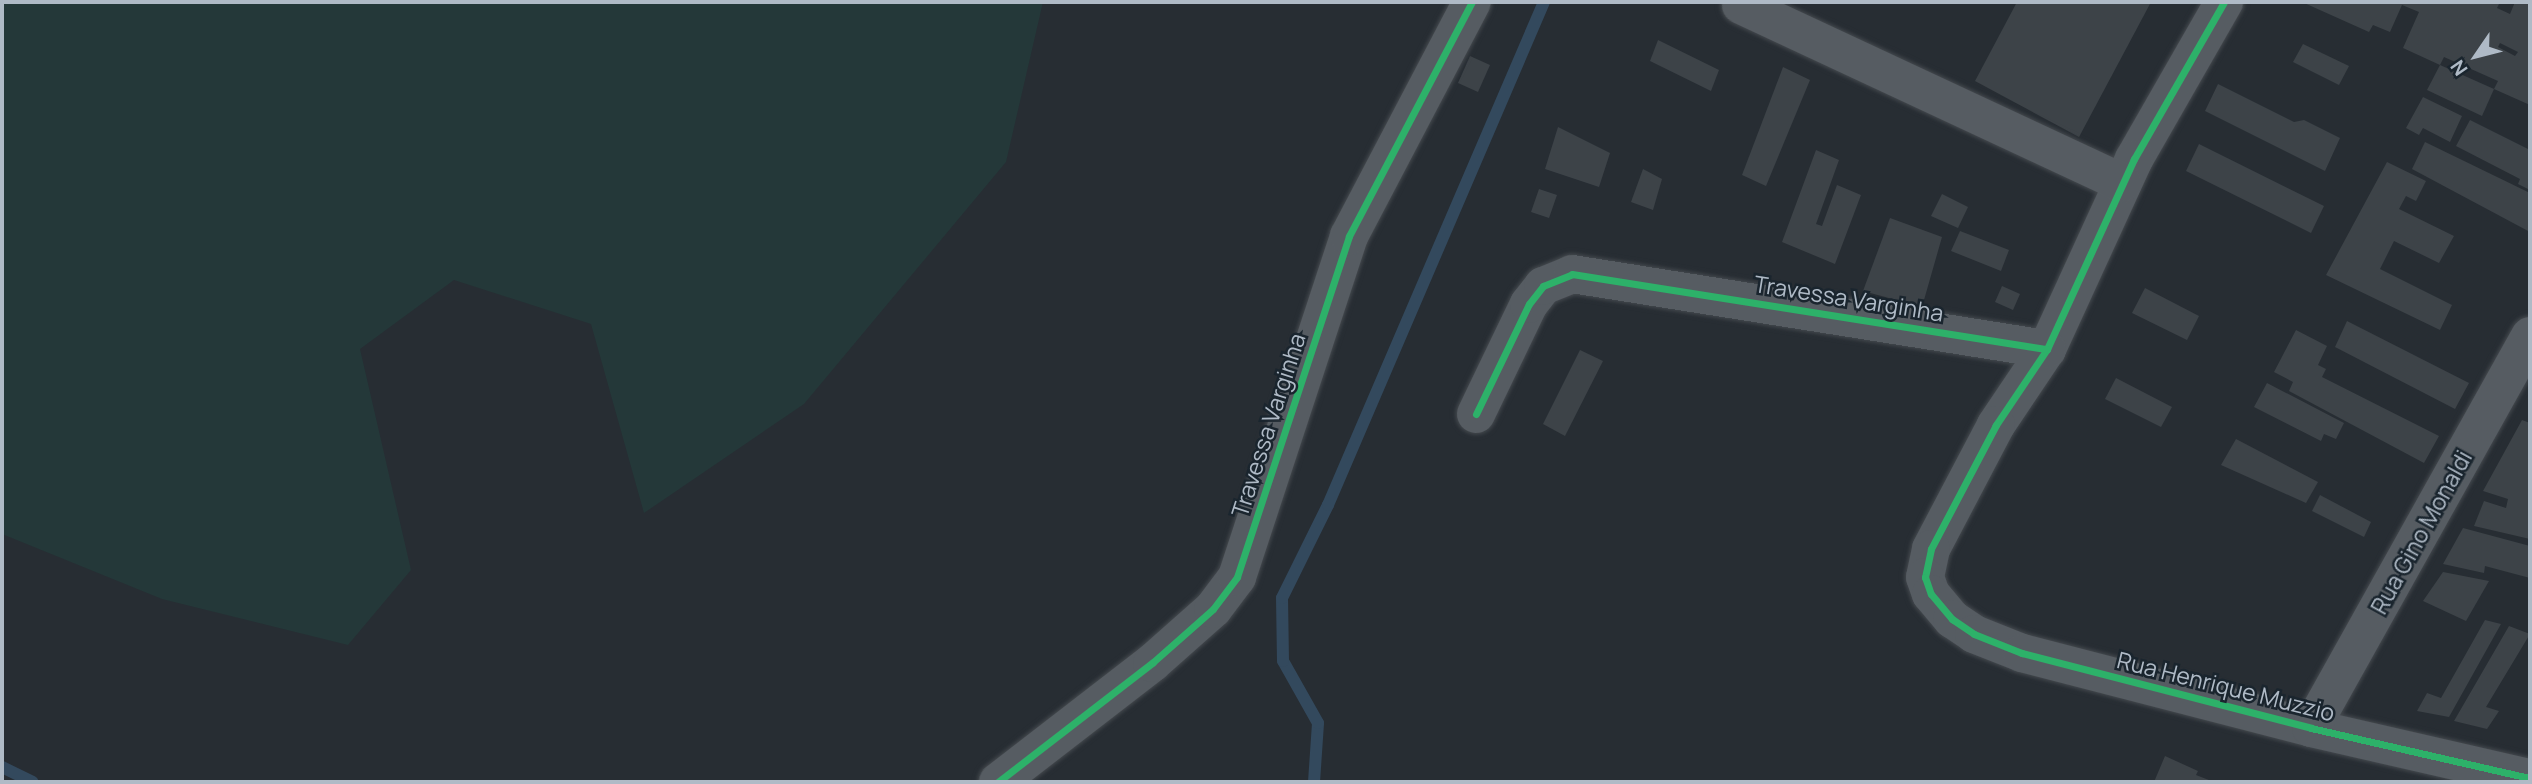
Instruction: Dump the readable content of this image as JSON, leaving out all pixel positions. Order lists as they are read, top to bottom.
{
  "streets": {
    "street": ["Travessa Varginha", "Rua Gino Monaldi", "Rua Henrique Muzzio"]
  },
  "crossings": [
    ["Travessa Varginha", "Rua Henrique Muzzio"],
    ["Rua Gino Monaldi", "Rua Henrique Muzzio"]
  ],
  "north": "bottom left"
}
